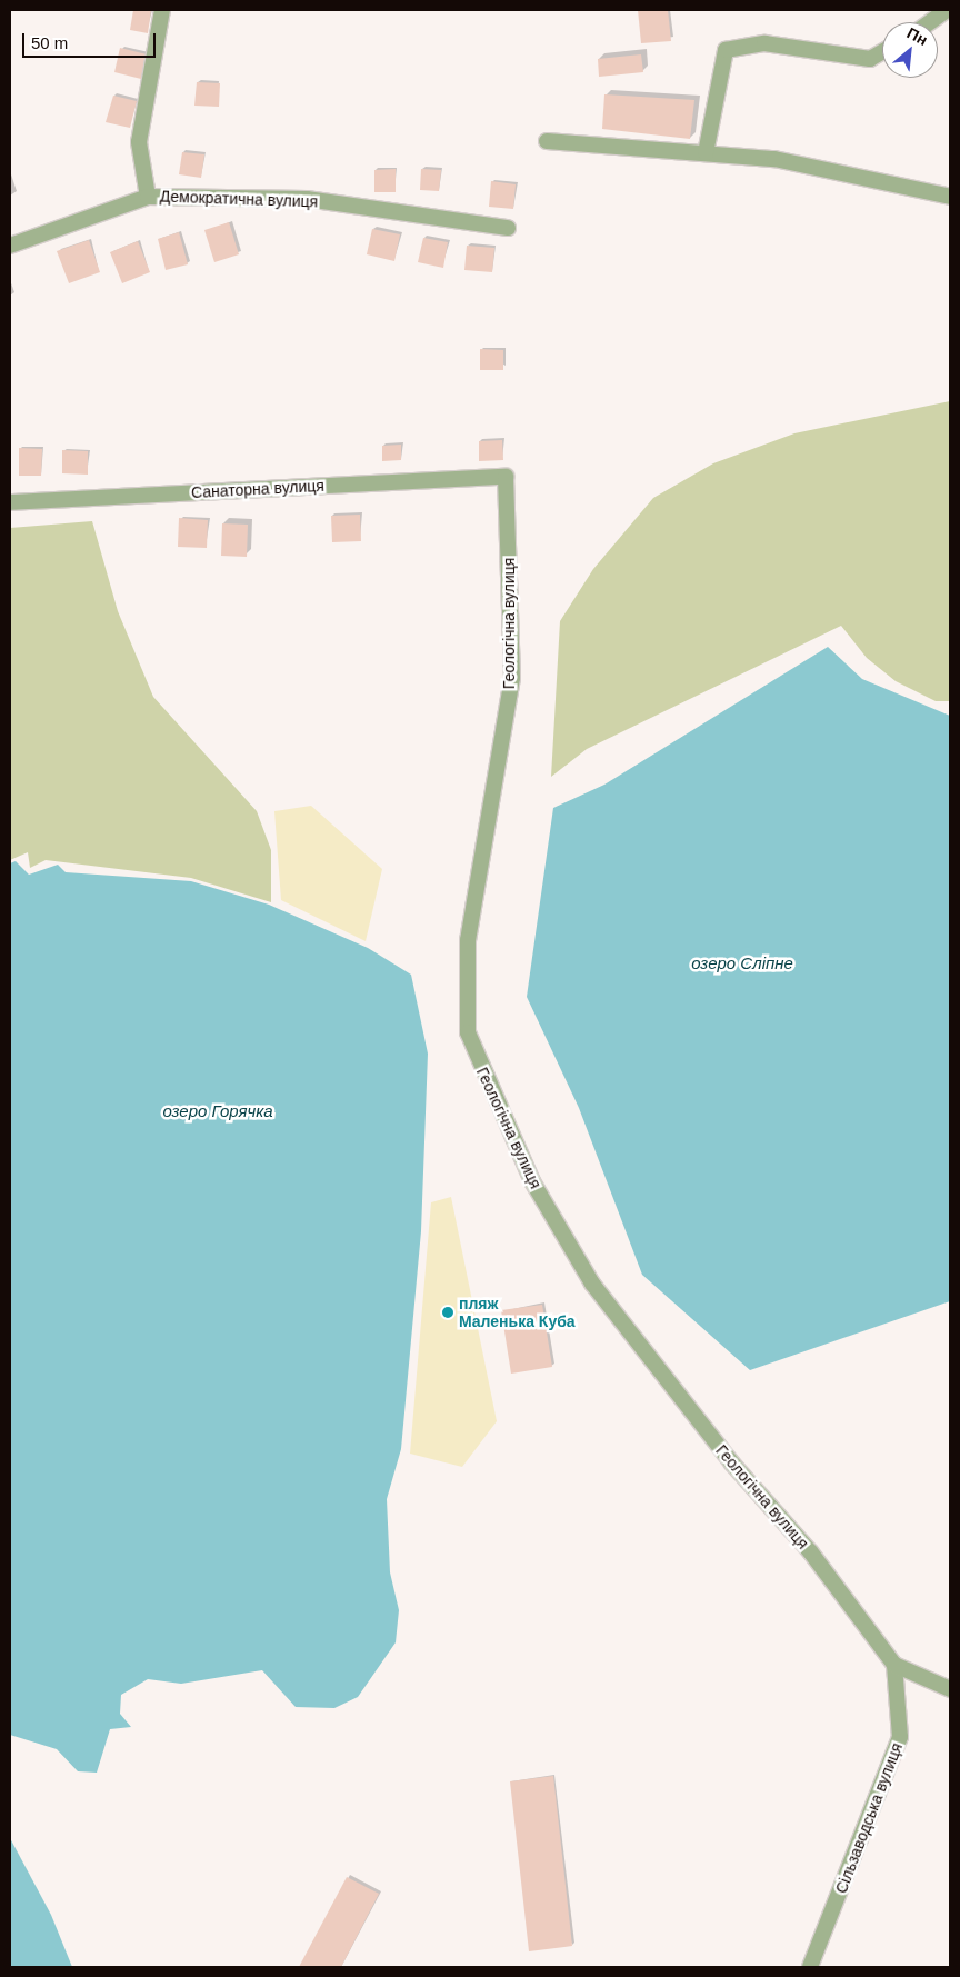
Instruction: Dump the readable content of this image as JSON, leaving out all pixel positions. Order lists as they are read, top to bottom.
{
  "streets": {
    "street": [
      "Демократична вулиця",
      "Санаторна вулиця",
      "Геологічна вулиця",
      "Сільзаводська вулиця"
    ]
  },
  "crossings": [
    ["Санаторна вулиця", "Геологічна вулиця"],
    ["Геологічна вулиця", "Сільзаводська вулиця"]
  ],
  "water": ["озеро Сліпне", "озеро Горячка"],
  "places": ["пляж Маленька Куба"],
  "scale_bar": "50 m",
  "north": "top right"
}
